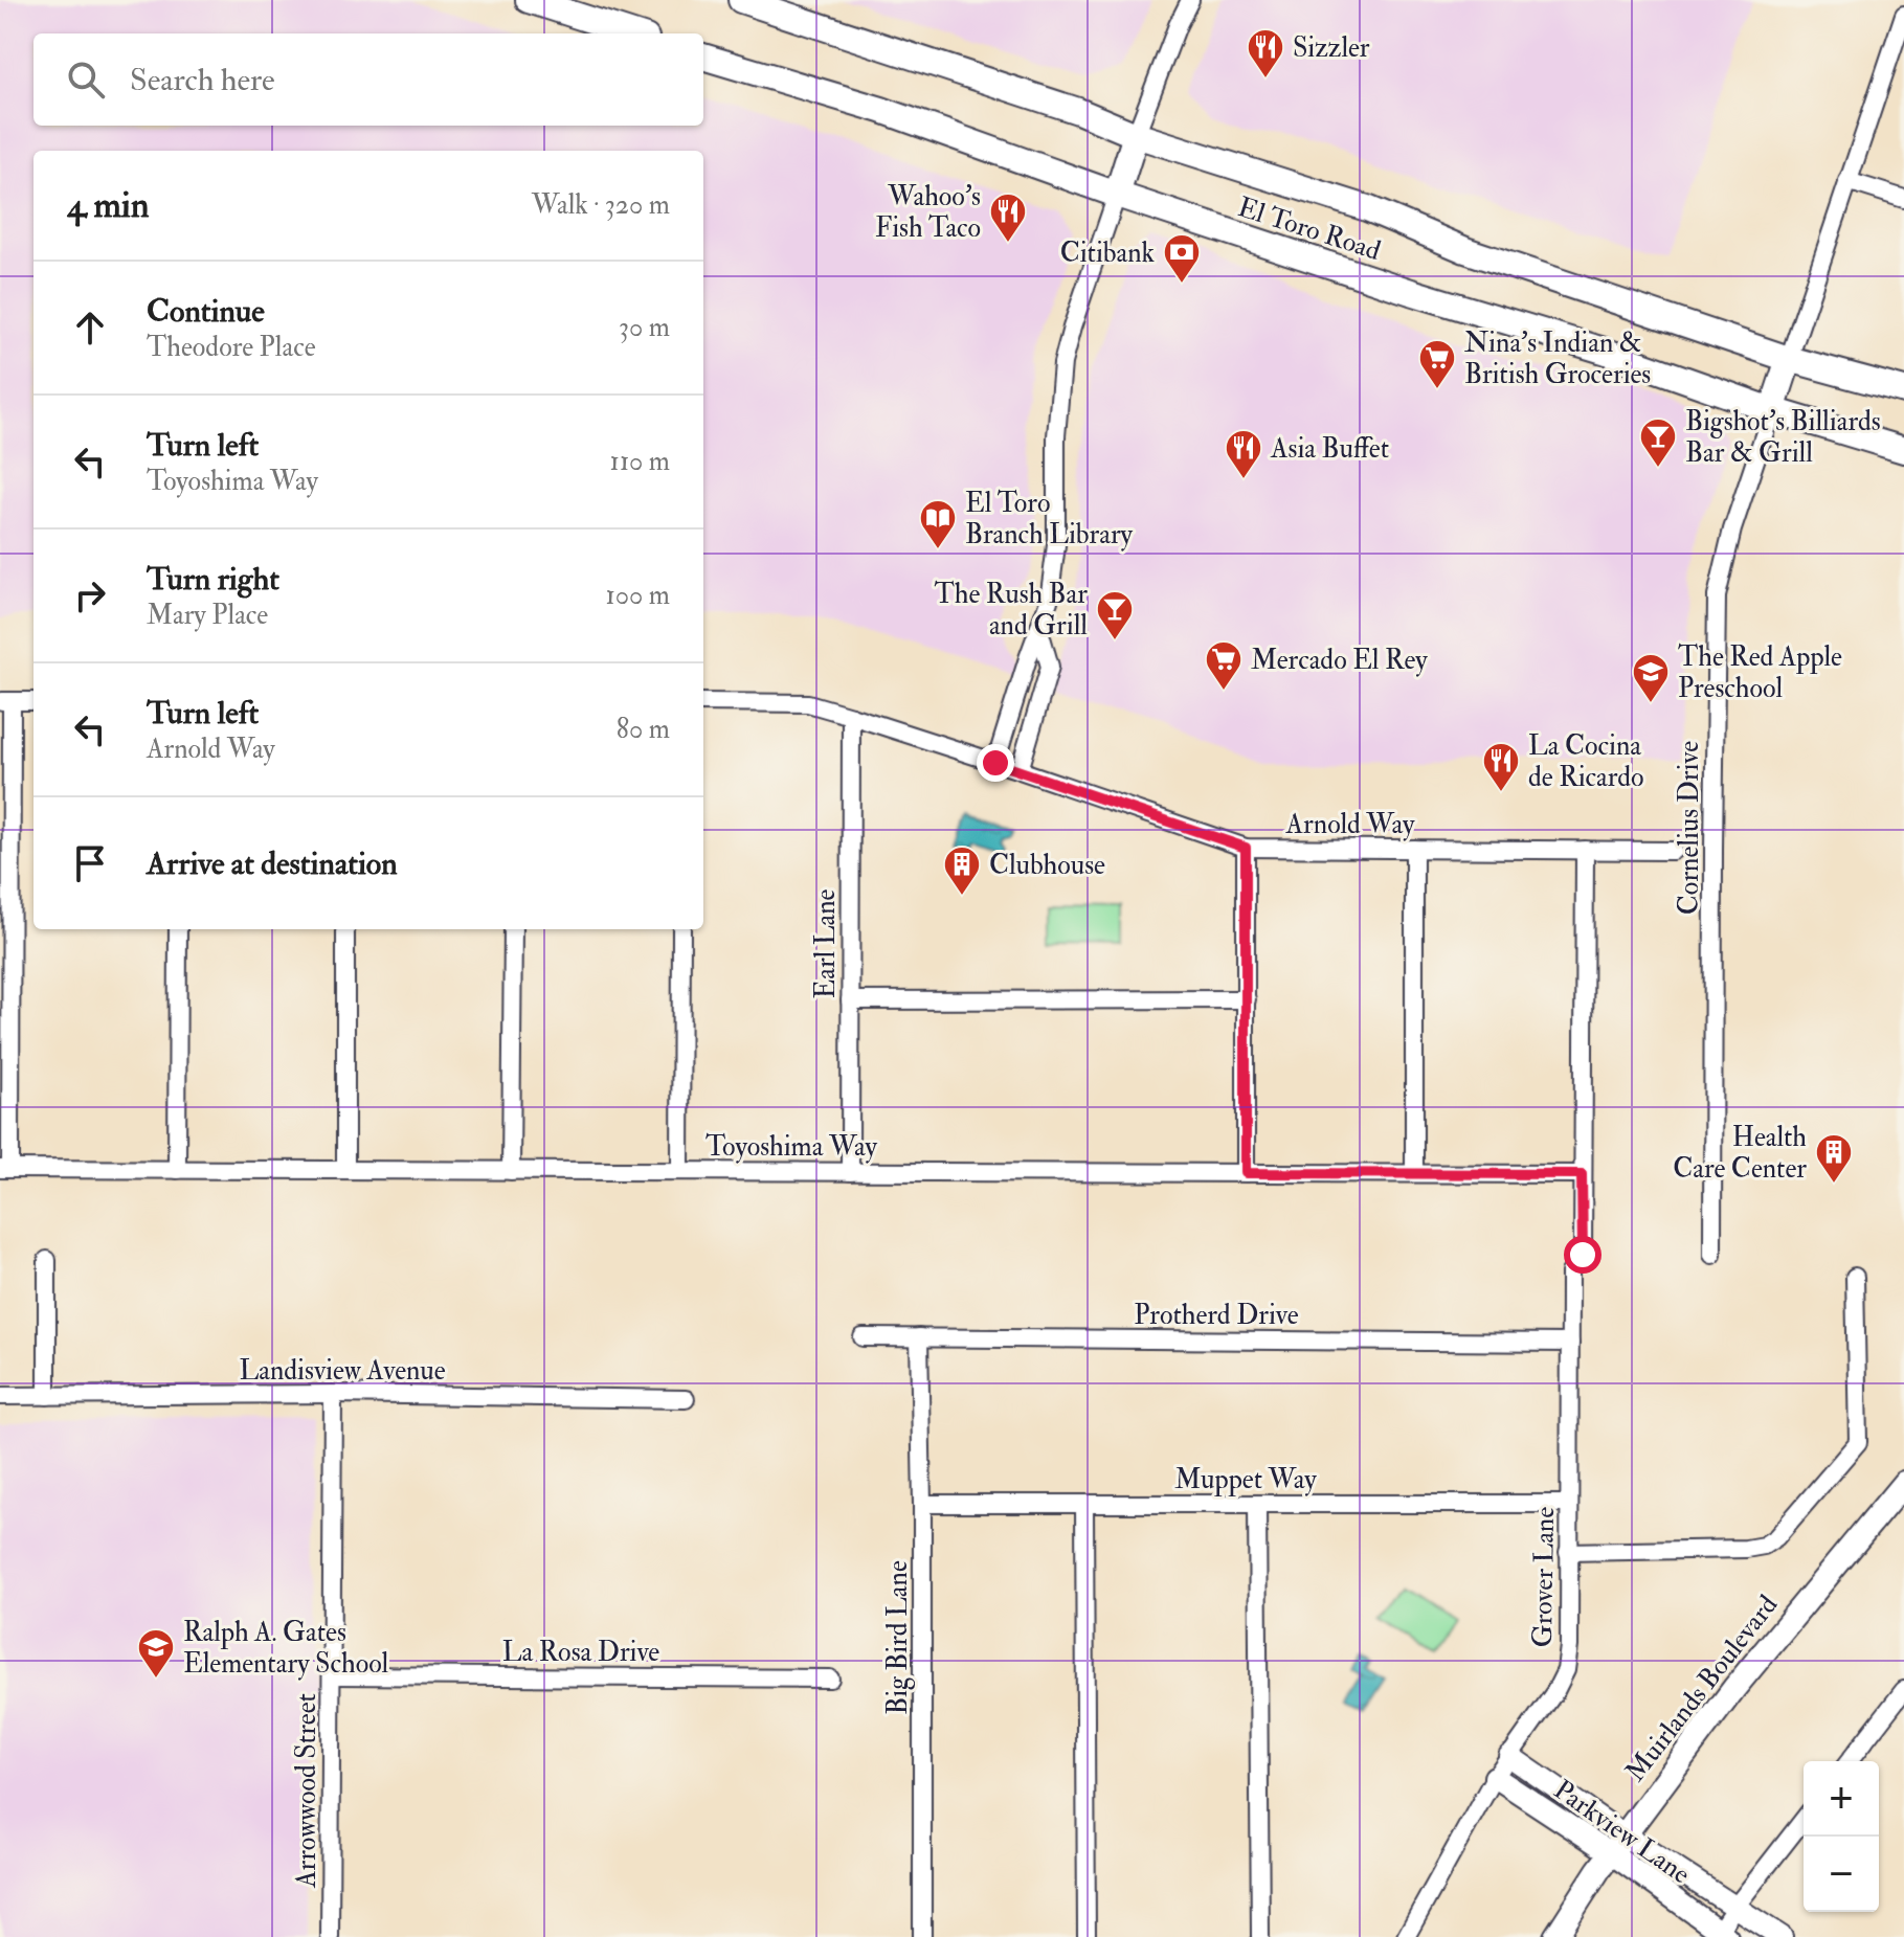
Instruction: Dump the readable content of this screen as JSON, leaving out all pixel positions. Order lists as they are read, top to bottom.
{
  "streets": {
    "main road": ["El Toro Road", "Muirlands Boulevard"],
    "street": [
      "Arnold Way",
      "Cornelius Drive",
      "Earl Lane",
      "Toyoshima Way",
      "Protherd Drive",
      "Landisview Avenue",
      "Muppet Way",
      "Grover Lane",
      "Big Bird Lane",
      "La Rosa Drive",
      "Arrowwood Street",
      "Parkview Lane"
    ]
  },
  "crossings": [
    ["El Toro Road", "Cornelius Drive"],
    ["Arnold Way", "Earl Lane"],
    ["Earl Lane", "Toyoshima Way"],
    ["Protherd Drive", "Grover Lane"],
    ["Protherd Drive", "Big Bird Lane"],
    ["Landisview Avenue", "Arrowwood Street"],
    ["Muppet Way", "Grover Lane"],
    ["Muppet Way", "Big Bird Lane"],
    ["Grover Lane", "Parkview Lane"],
    ["La Rosa Drive", "Arrowwood Street"],
    ["Muirlands Boulevard", "Parkview Lane"]
  ],
  "places": {
    "restaurant": [
      "Sizzler",
      "Wahoo's Fish Taco",
      "Asia Buffet",
      "La Cocina de Ricardo"
    ],
    "bank": ["Citibank"],
    "supermarket": ["Nina's Indian & British Groceries", "Mercado El Rey"],
    "bar": ["Bigshot's Billiards Bar & Grill", "The Rush Bar and Grill"],
    "library": ["El Toro Branch Library"],
    "school or university": ["The Red Apple Preschool", "Ralph A. Gates Elementary School"],
    "building": ["Clubhouse", "Health Care Center"]
  },
  "page": {
    "search": "Search here",
    "heading": ["4 min", "Walk · 320 m"],
    "list": [
      ["Continue", "Theodore Place", "30 m"],
      ["Turn left", "Toyoshima Way", "110 m"],
      ["Turn right", "Mary Place", "100 m"],
      ["Turn left", "Arnold Way", "80 m"],
      "Arrive at destination"
    ],
    "map_buttons": ["+", "−"]
  }
}
